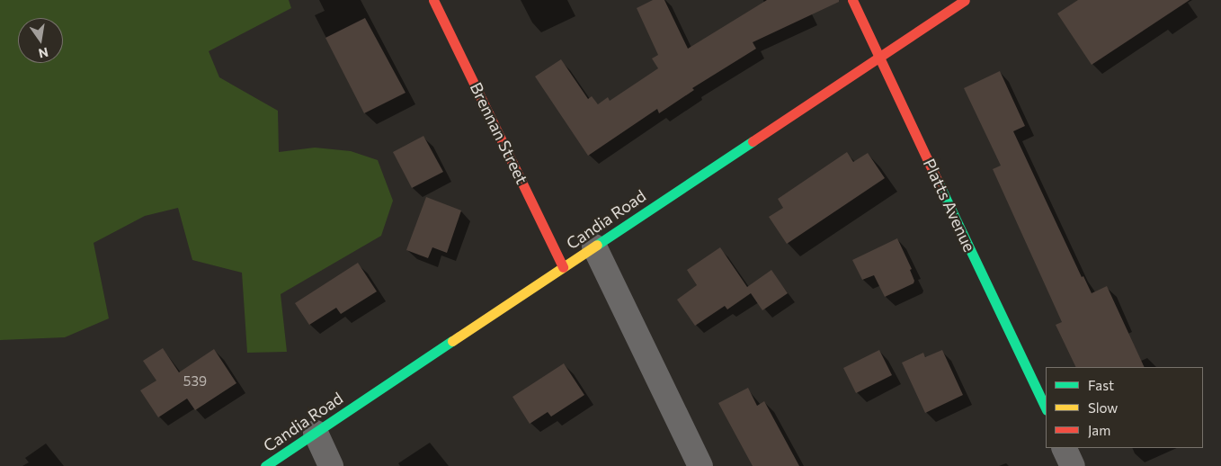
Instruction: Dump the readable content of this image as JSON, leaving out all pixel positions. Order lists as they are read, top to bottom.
{
  "streets": {
    "main road": ["Brennan Street", "Platts Avenue", "Candia Road"]
  },
  "crossings": [
    ["Brennan Street", "Candia Road"],
    ["Platts Avenue", "Candia Road"]
  ],
  "house_numbers": ["539"],
  "legend": ["Fast", "Slow", "Jam"],
  "north": "bottom"
}
